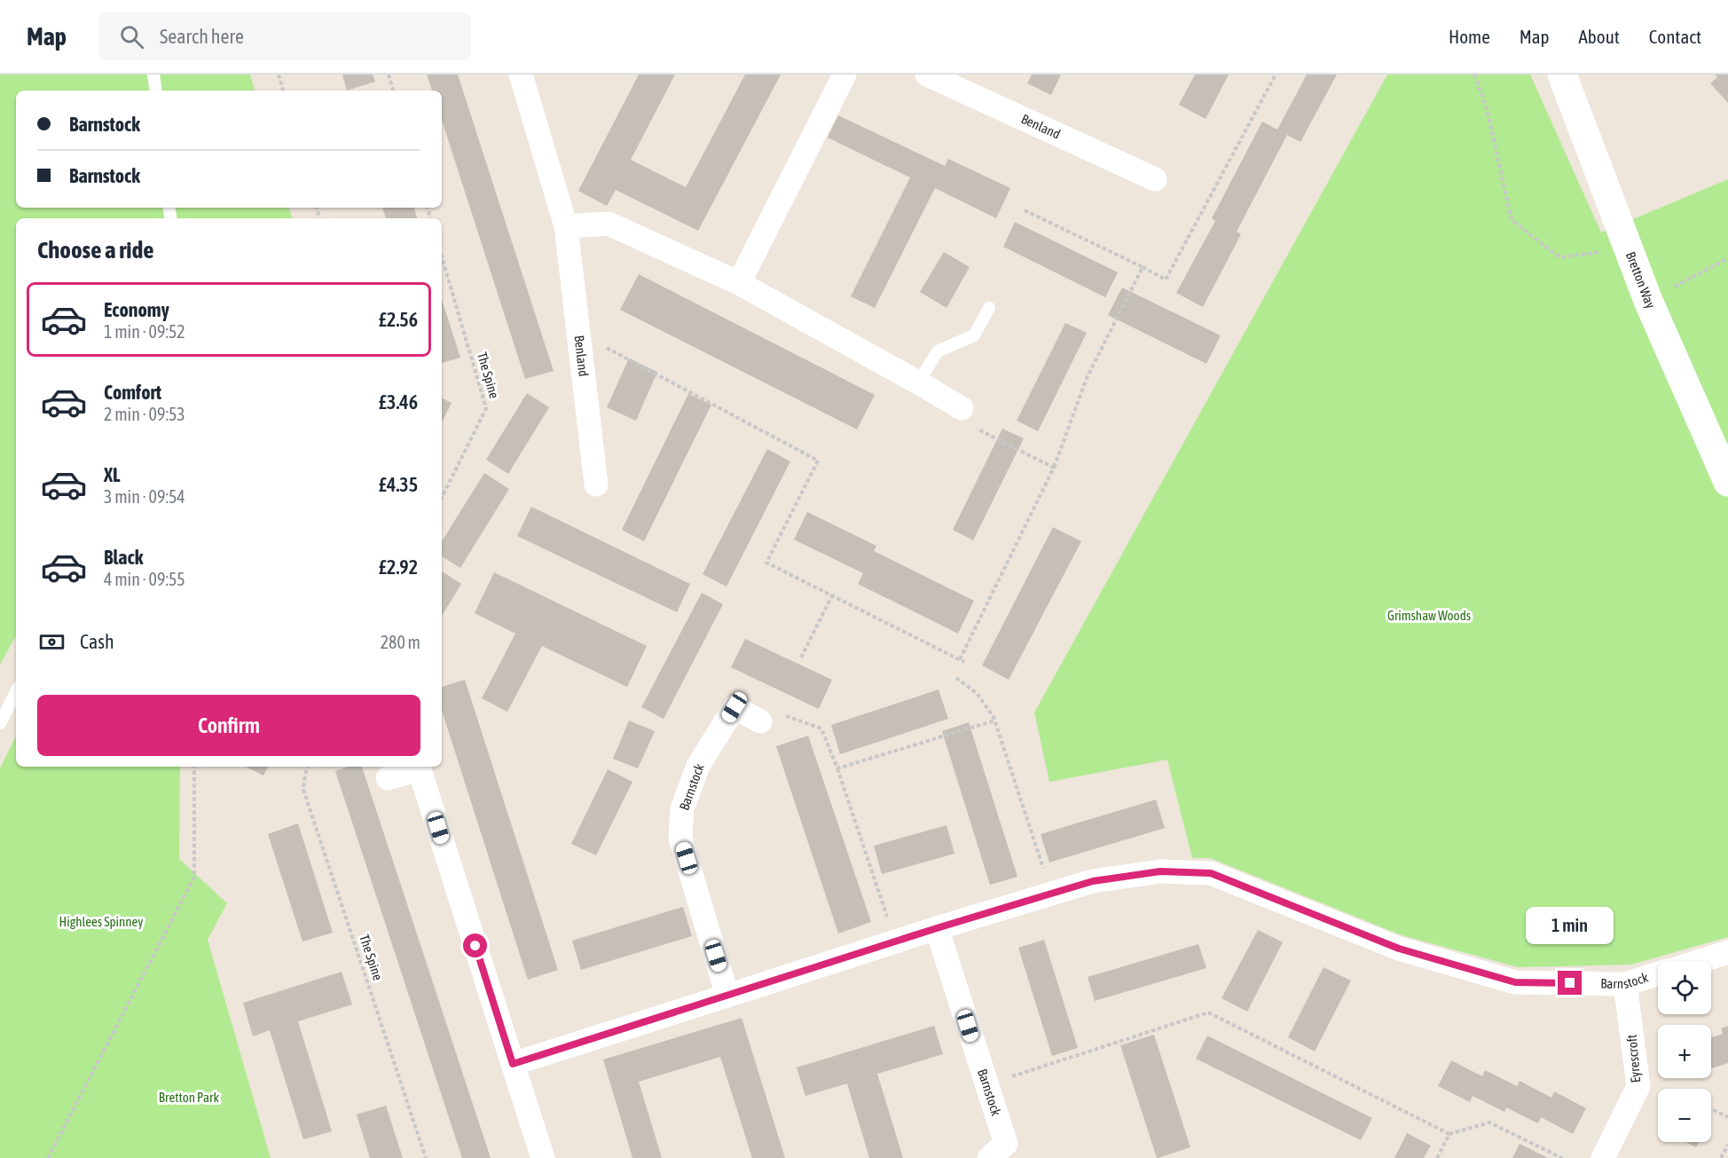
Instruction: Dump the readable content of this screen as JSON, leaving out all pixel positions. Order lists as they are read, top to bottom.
{
  "streets": {
    "street": [
      "Benland",
      "Bretton Way",
      "Barnstock",
      "Eyrescroft"
    ],
    "path": ["The Spine"]
  },
  "crossings": [
    ["Barnstock", "Eyrescroft"]
  ],
  "parks": ["Grimshaw Woods", "Highlees Spinney", "Bretton Park"],
  "page": {
    "header": "Map",
    "search": "Search here",
    "nav": [
      "Home",
      "Map",
      "About",
      "Contact"
    ],
    "banner": ["Barnstock", "Barnstock"],
    "heading": "Choose a ride",
    "list": [
      {
        "name": "Economy",
        "note": "1 min · 09:52",
        "value": "£2.56"
      },
      {
        "name": "Comfort",
        "note": "2 min · 09:53",
        "value": "£3.46"
      },
      {
        "name": "XL",
        "note": "3 min · 09:54",
        "value": "£4.35"
      },
      {
        "name": "Black",
        "note": "4 min · 09:55",
        "value": "£2.92"
      }
    ],
    "pay": ["Cash", "280 m"],
    "buttons": "Confirm",
    "bubble": "1 min",
    "map_buttons": ["+", "−"]
  }
}
